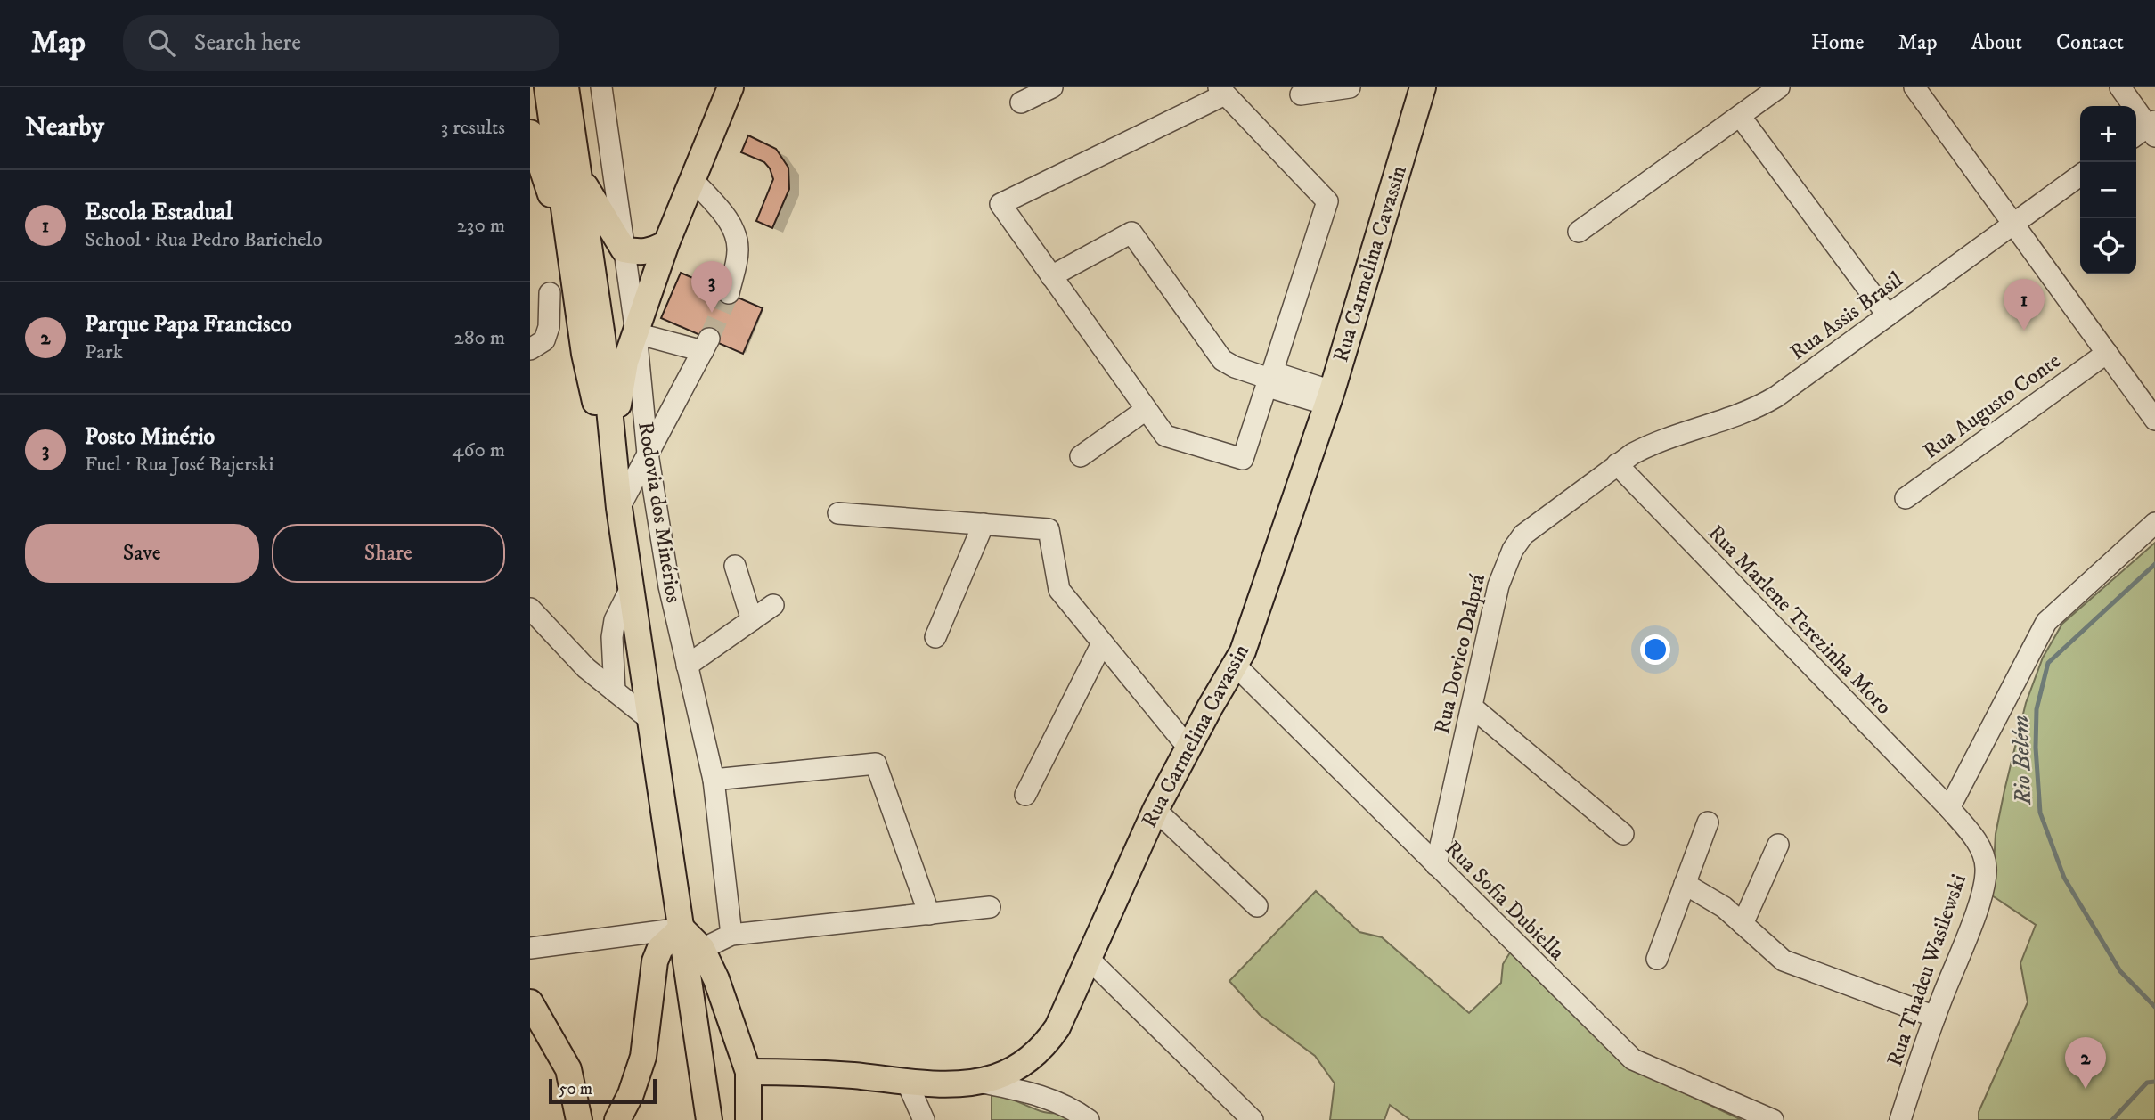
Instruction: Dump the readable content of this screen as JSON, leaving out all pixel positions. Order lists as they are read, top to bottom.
{
  "streets": {
    "main road": ["Rua Carmelina Cavassin", "Rodovia dos Minérios"],
    "street": [
      "Rua Assis Brasil",
      "Rua Augusto Conte",
      "Rua Marlene Terezinha Moro",
      "Rua Dovico Dalprá",
      "Rua Sofia Dubiella",
      "Rua Thadeu Wasilewski"
    ]
  },
  "crossings": [
    ["Rua Carmelina Cavassin", "Rua Sofia Dubiella"],
    ["Rua Assis Brasil", "Rua Marlene Terezinha Moro"],
    ["Rua Assis Brasil", "Rua Dovico Dalprá"],
    ["Rua Marlene Terezinha Moro", "Rua Dovico Dalprá"],
    ["Rua Marlene Terezinha Moro", "Rua Thadeu Wasilewski"],
    ["Rua Dovico Dalprá", "Rua Sofia Dubiella"]
  ],
  "water": ["Rio Belém"],
  "scale_bar": "50 m",
  "page": {
    "header": "Map",
    "search": "Search here",
    "nav": [
      "Home",
      "Map",
      "About",
      "Contact"
    ],
    "heading": ["Nearby", "3 results"],
    "map_buttons": ["+", "−"],
    "list": [
      {
        "mark": "1",
        "name": "Escola Estadual",
        "note": "School · Rua Pedro Barichelo",
        "value": "230 m"
      },
      {
        "mark": "2",
        "name": "Parque Papa Francisco",
        "note": "Park",
        "value": "280 m"
      },
      {
        "mark": "3",
        "name": "Posto Minério",
        "note": "Fuel · Rua José Bajerski",
        "value": "460 m"
      }
    ],
    "pins": ["3", "1", "2"],
    "buttons": ["Save", "Share"],
    "scale": "50 m"
  }
}
